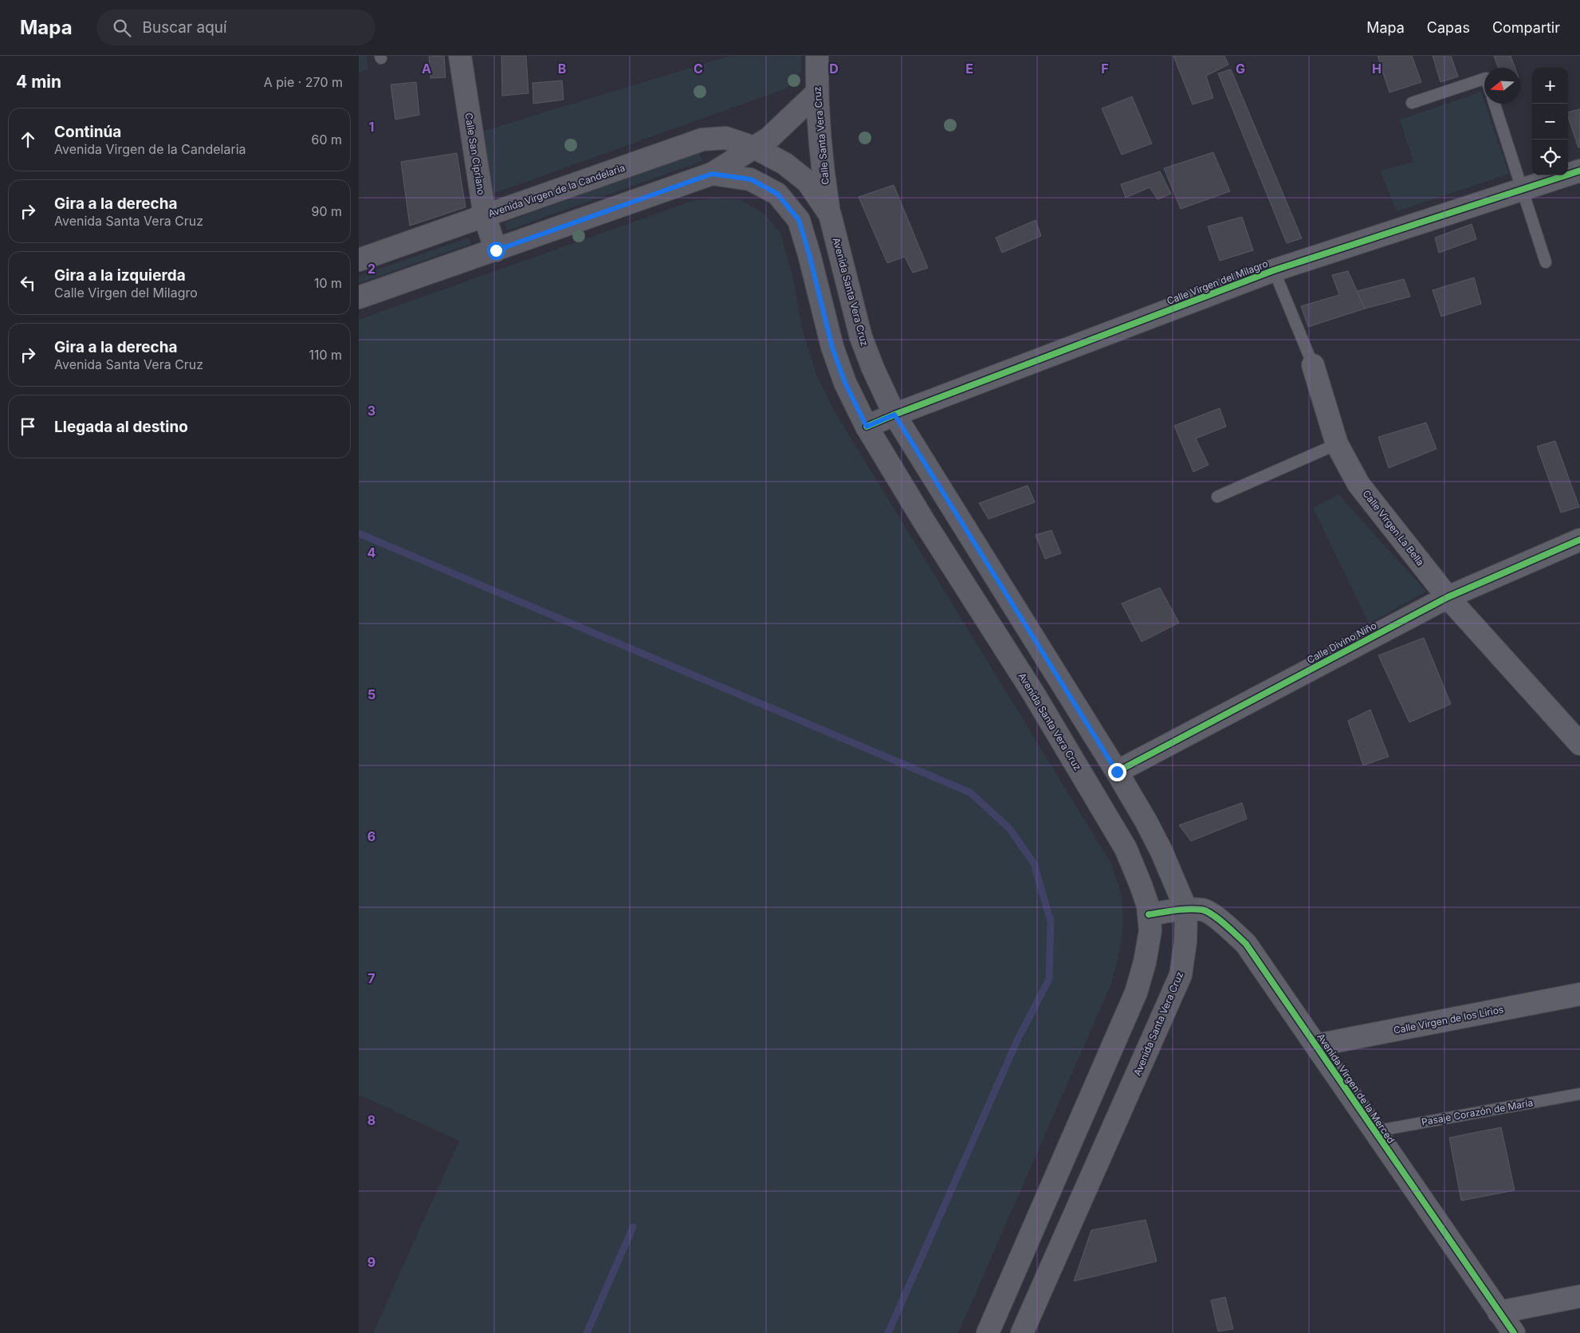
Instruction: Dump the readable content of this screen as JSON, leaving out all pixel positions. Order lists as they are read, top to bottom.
{
  "streets": {
    "main road": [
      "Calle Santa Vera Cruz",
      "Calle San Cipriano",
      "Avenida Virgen de la Candelaria",
      "Avenida Santa Vera Cruz"
    ],
    "street": [
      "Calle Virgen del Milagro",
      "Calle Virgen La Bella",
      "Calle Divino Niño",
      "Calle Virgen de los Lirios",
      "Avenida Virgen de la Merced"
    ],
    "lane": ["Pasaje Corazón de María"]
  },
  "crossings": [
    ["Calle Santa Vera Cruz", "Avenida Santa Vera Cruz"],
    ["Calle San Cipriano", "Avenida Virgen de la Candelaria"],
    ["Avenida Virgen de la Candelaria", "Avenida Santa Vera Cruz"],
    ["Calle Virgen del Milagro", "Avenida Santa Vera Cruz"],
    ["Calle Virgen del Milagro", "Calle Virgen La Bella"],
    ["Avenida Santa Vera Cruz", "Calle Divino Niño"],
    ["Avenida Santa Vera Cruz", "Avenida Virgen de la Merced"],
    ["Calle Virgen La Bella", "Calle Divino Niño"],
    ["Calle Virgen de los Lirios", "Avenida Virgen de la Merced"],
    ["Avenida Virgen de la Merced", "Pasaje Corazón de María"]
  ],
  "north": "left",
  "page": {
    "header": "Mapa",
    "search": "Buscar aquí",
    "nav": ["Mapa", "Capas", "Compartir"],
    "heading": ["4 min", "A pie · 270 m"],
    "map_buttons": ["+", "−"],
    "list": [
      ["Continúa", "Avenida Virgen de la Candelaria", "60 m"],
      ["Gira a la derecha", "Avenida Santa Vera Cruz", "90 m"],
      ["Gira a la izquierda", "Calle Virgen del Milagro", "10 m"],
      ["Gira a la derecha", "Avenida Santa Vera Cruz", "110 m"],
      "Llegada al destino"
    ]
  },
  "grid": {
    "columns": [
      "A",
      "B",
      "C",
      "D",
      "E",
      "F",
      "G",
      "H"
    ],
    "rows": [
      "1",
      "2",
      "3",
      "4",
      "5",
      "6",
      "7",
      "8",
      "9"
    ]
  }
}
